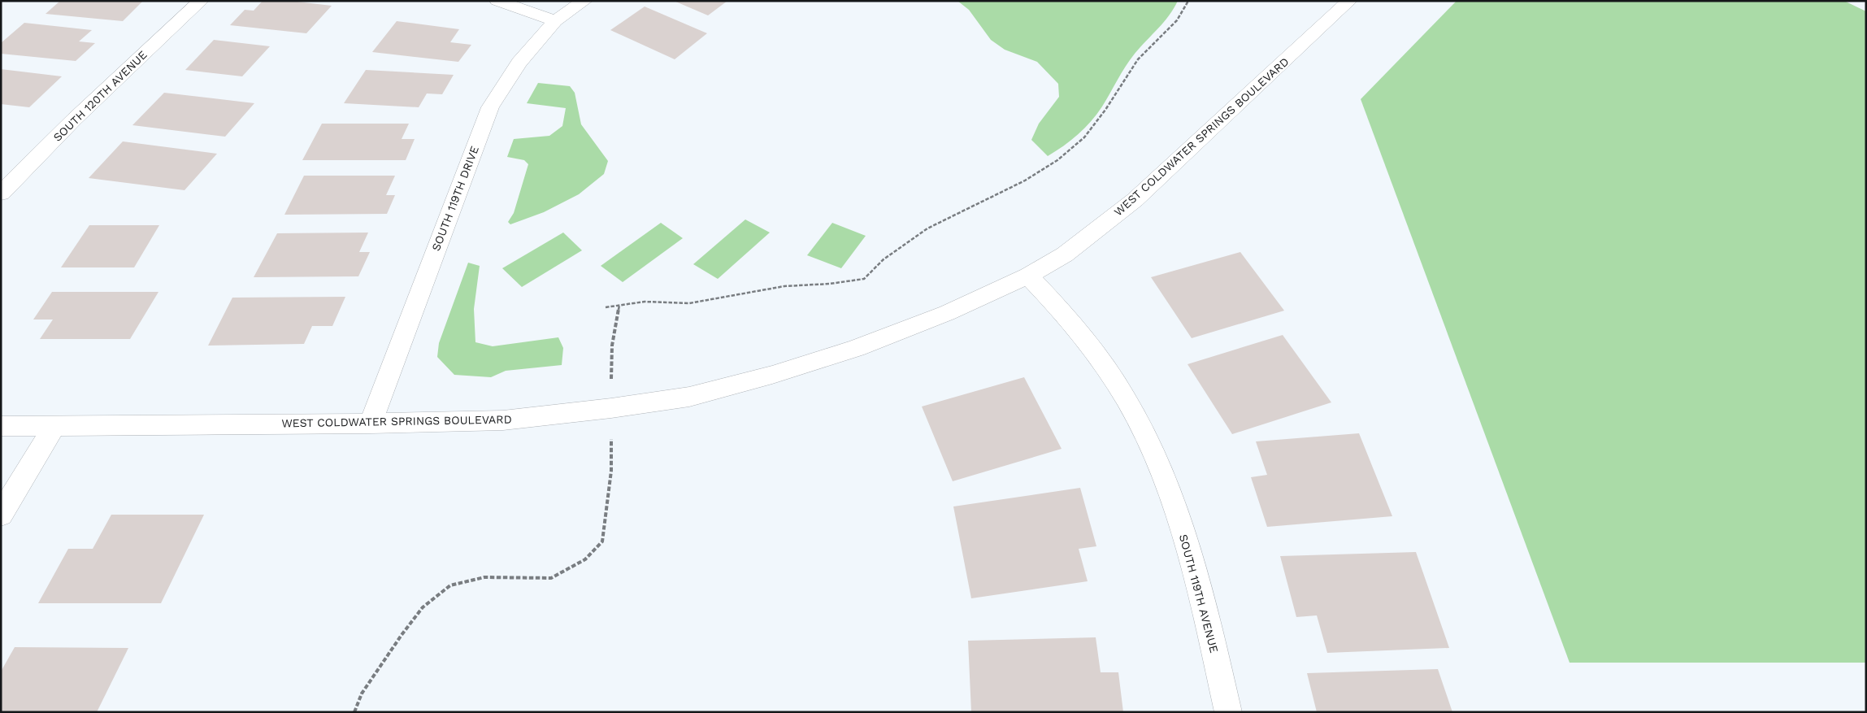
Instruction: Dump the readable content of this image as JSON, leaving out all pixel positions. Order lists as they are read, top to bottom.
{
  "streets": {
    "street": [
      "SOUTH 120TH AVENUE",
      "WEST COLDWATER SPRINGS BOULEVARD",
      "SOUTH 119TH DRIVE",
      "SOUTH 119TH AVENUE"
    ]
  },
  "crossings": [
    ["WEST COLDWATER SPRINGS BOULEVARD", "SOUTH 119TH DRIVE"],
    ["WEST COLDWATER SPRINGS BOULEVARD", "SOUTH 119TH AVENUE"]
  ]
}
